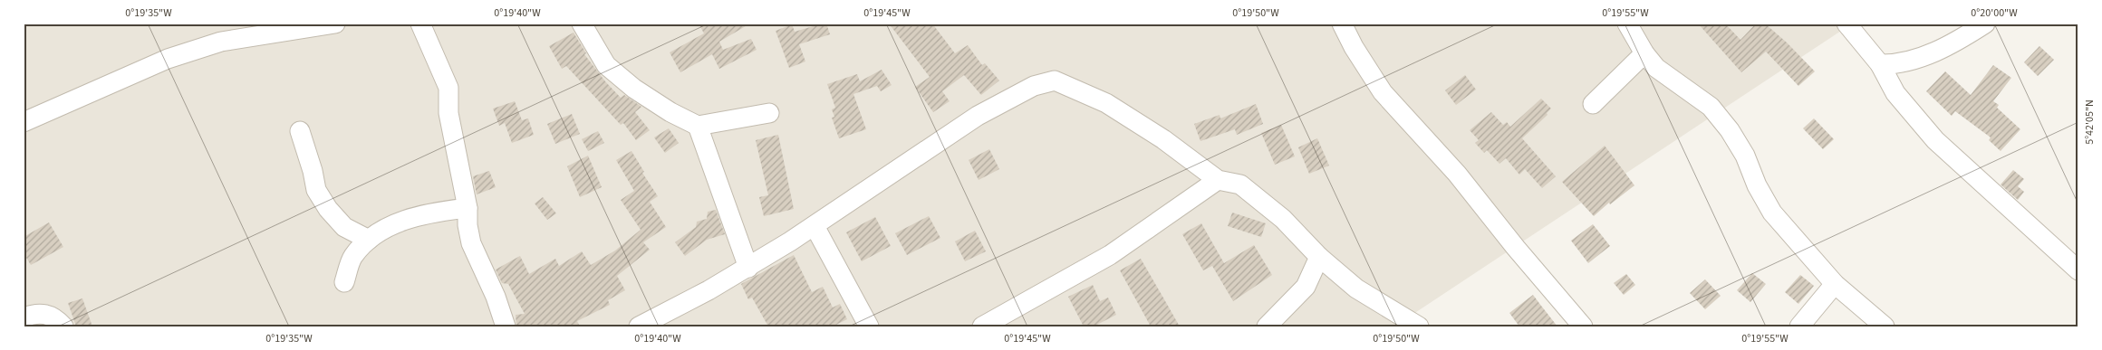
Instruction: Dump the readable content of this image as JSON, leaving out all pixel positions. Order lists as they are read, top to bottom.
{
  "coordinates": [
    "0°19'35\"W",
    "0°19'40\"W",
    "0°19'45\"W",
    "0°19'50\"W",
    "0°19'55\"W",
    "0°20'00\"W",
    "5°42'05\"N"
  ]
}
